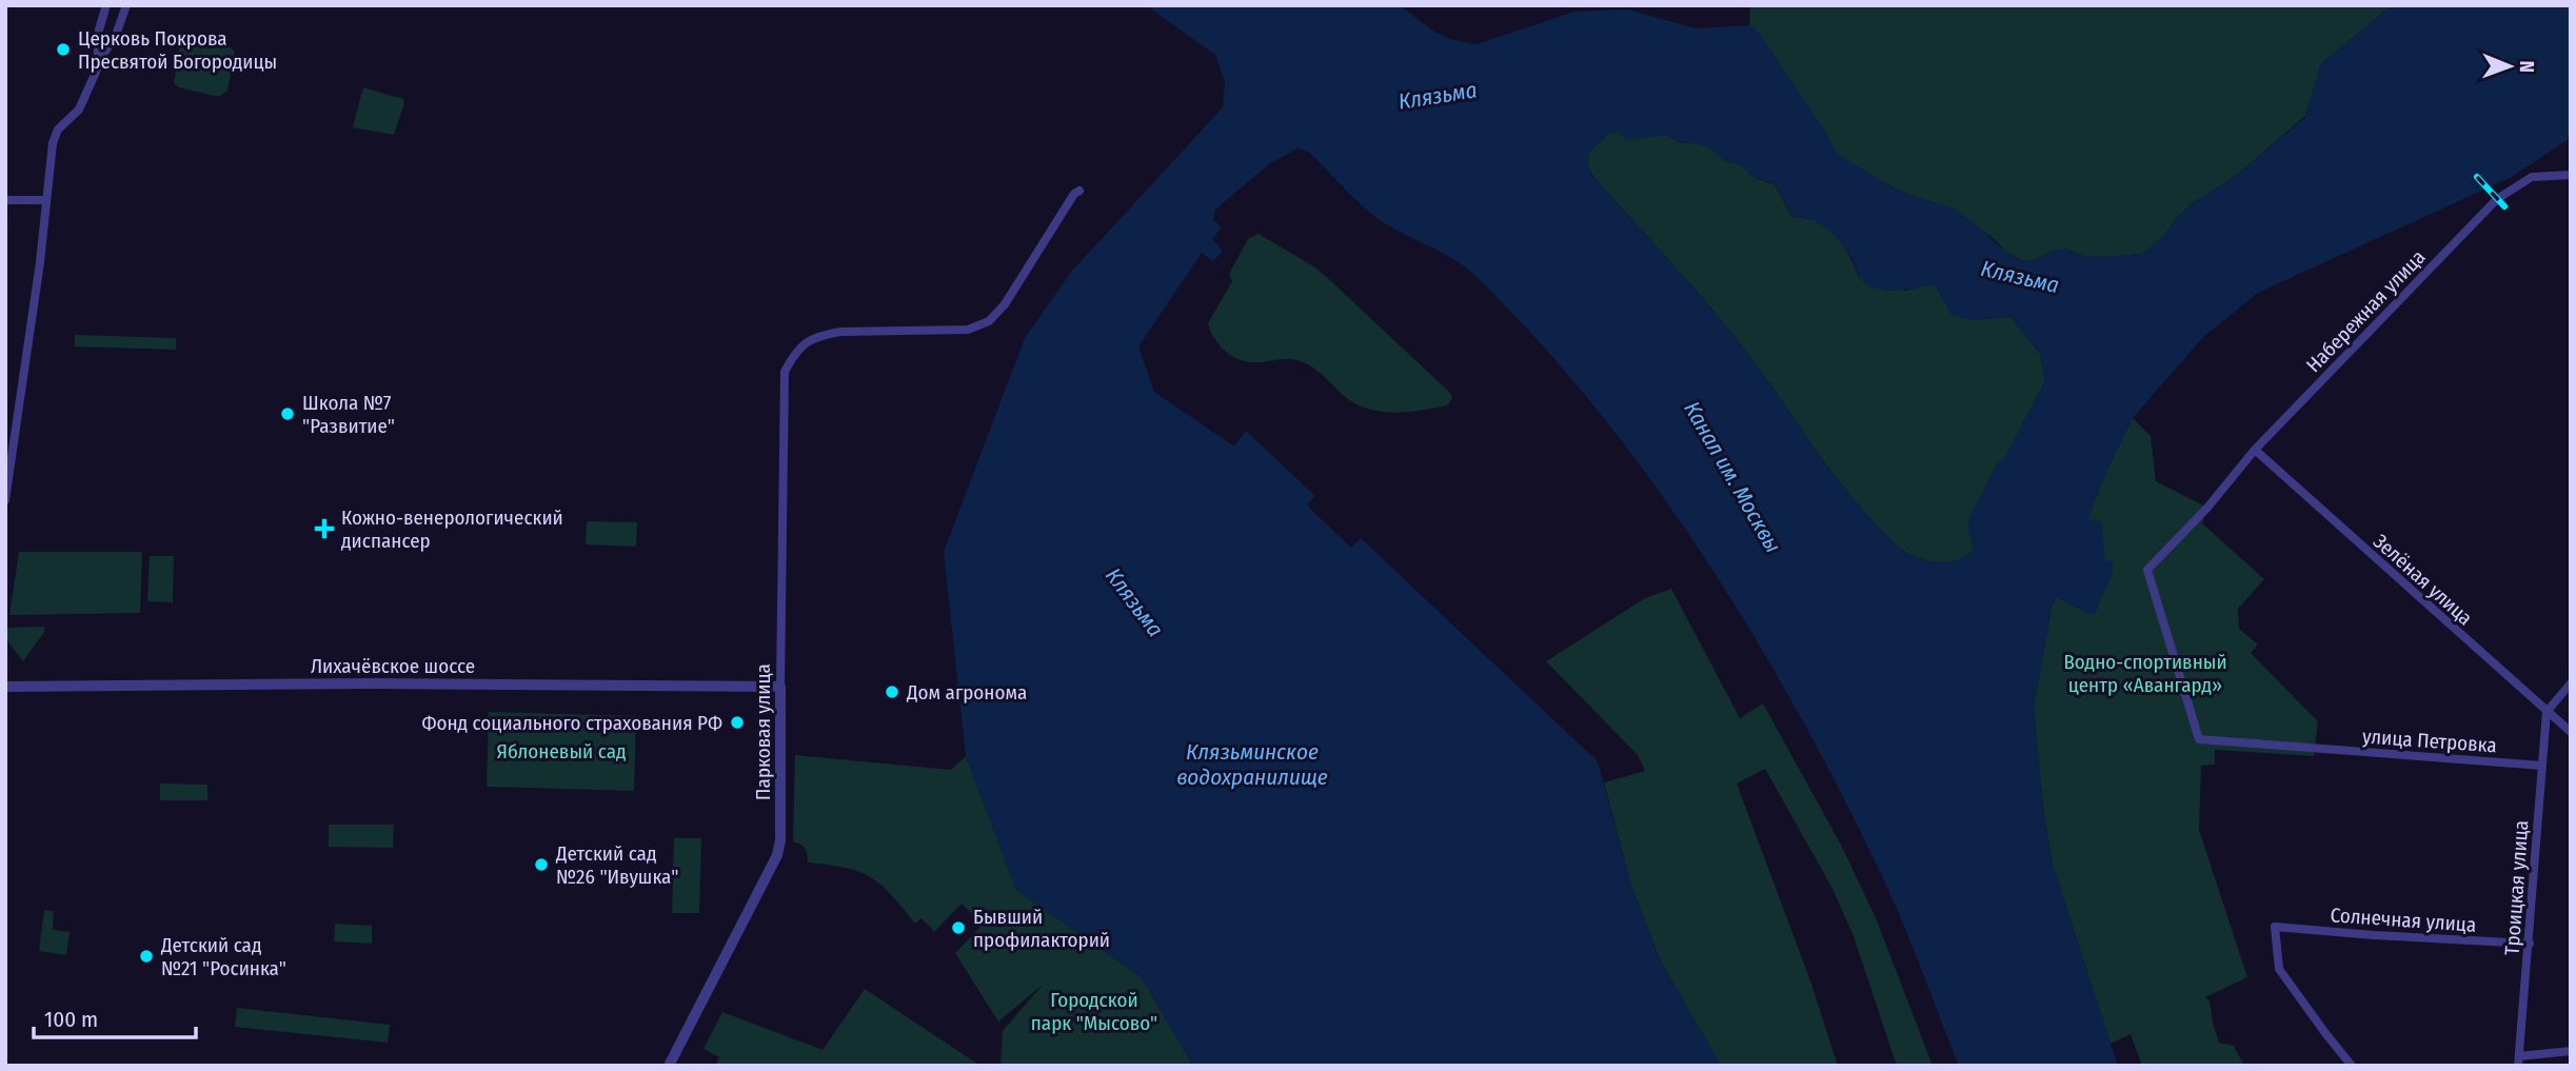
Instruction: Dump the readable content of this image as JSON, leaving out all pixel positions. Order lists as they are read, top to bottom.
{
  "streets": {
    "street": [
      "Набережная улица",
      "Зелёная улица",
      "Лихачёвское шоссе",
      "Парковая улица",
      "улица Петровка",
      "Троицкая улица",
      "Солнечная улица"
    ]
  },
  "crossings": [
    ["Набережная улица", "Зелёная улица"],
    ["Набережная улица", "улица Петровка"],
    ["Зелёная улица", "Троицкая улица"],
    ["Лихачёвское шоссе", "Парковая улица"],
    ["улица Петровка", "Троицкая улица"],
    ["Троицкая улица", "Солнечная улица"]
  ],
  "water": ["Клязьма", "Канал им. Москвы", "Клязьминское водохранилище"],
  "parks": ["Водно-спортивный центр «Авангард»", "Яблоневый сад", "Городской парк \"Мысово\""],
  "places": {
    "other": [
      "Церковь Покрова Пресвятой Богородицы",
      "Школа №7 \"Развитие\"",
      "Дом агронома",
      "Фонд социального страхования РФ",
      "Детский сад №26 \"Ивушка\"",
      "Бывший профилакторий",
      "Детский сад №21 \"Росинка\""
    ],
    "health": ["Кожно-венерологический диспансер"]
  },
  "scale_bar": "100 m",
  "north": "right"
}
